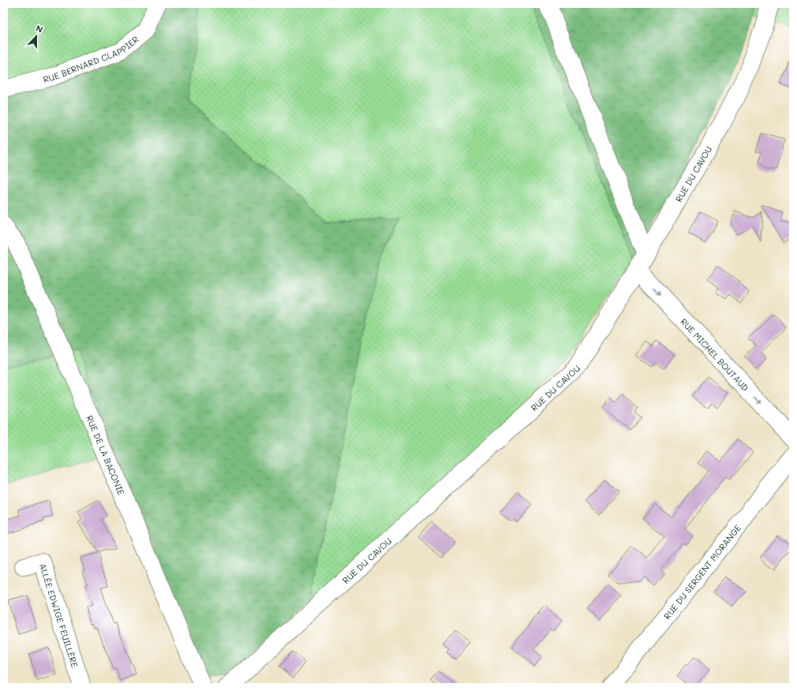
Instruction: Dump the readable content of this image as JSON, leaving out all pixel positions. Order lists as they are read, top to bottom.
{
  "streets": {
    "street": [
      "RUE BERNARD CLAPPIER",
      "RUE DU CAVOU",
      "RUE MICHEL BOUTAUD",
      "RUE DE LA BACONIE",
      "RUE DU SERGENT MORANGE",
      "ALLÉE EDWIGE FEUILLÈRE"
    ]
  },
  "crossings": [
    ["RUE DU CAVOU", "RUE MICHEL BOUTAUD"]
  ],
  "one_way": ["RUE MICHEL BOUTAUD"],
  "north": "top"
}
